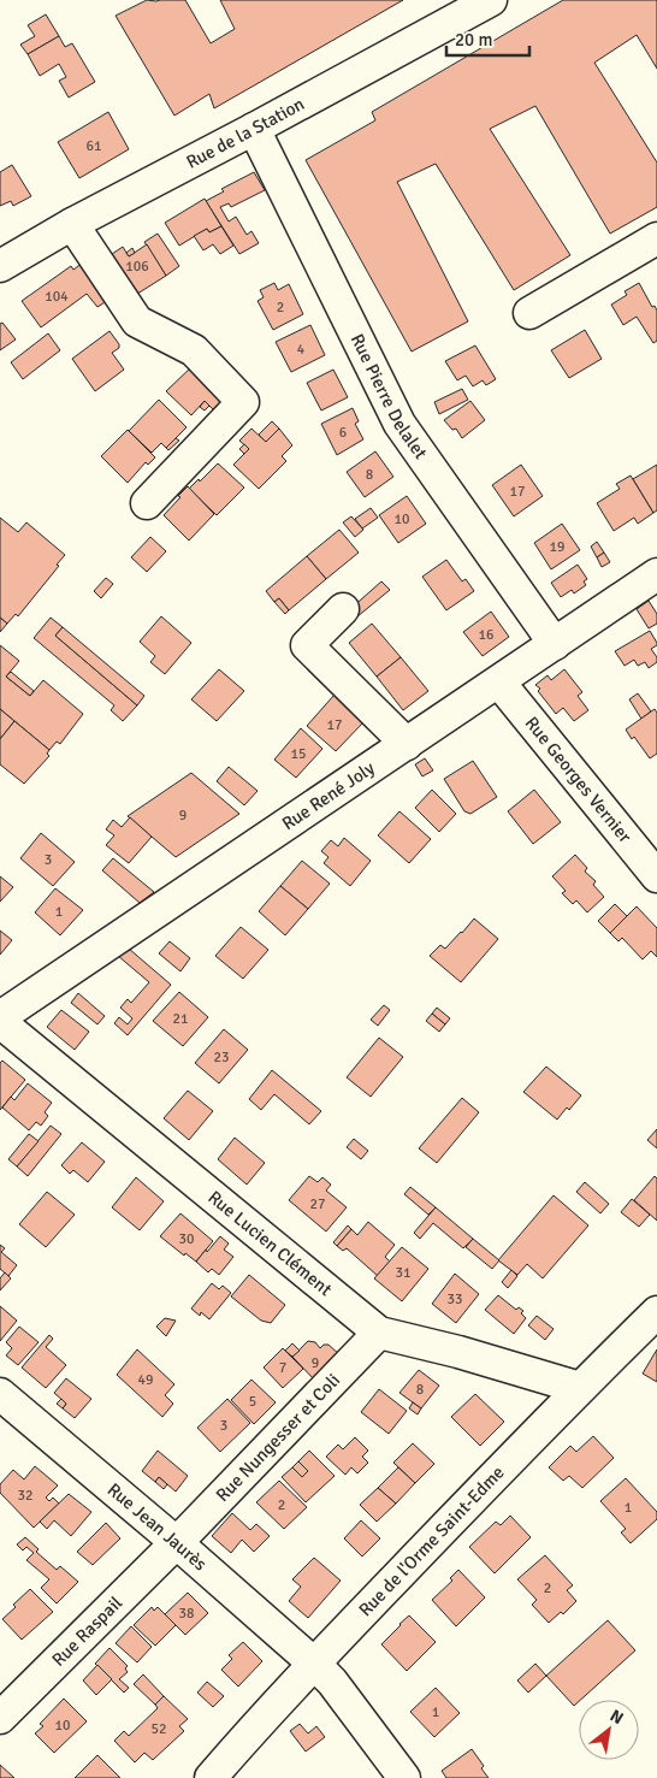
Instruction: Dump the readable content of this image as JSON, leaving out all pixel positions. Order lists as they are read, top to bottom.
{
  "streets": {
    "street": [
      "Rue de la Station",
      "Rue Pierre Delalet",
      "Rue Georges Vernier",
      "Rue René Joly",
      "Rue Lucien Clément",
      "Rue Nungesser et Coli",
      "Rue Jean Jaurès",
      "Rue de l'Orme Saint-Edme",
      "Rue Raspail"
    ]
  },
  "crossings": [
    ["Rue de la Station", "Rue Pierre Delalet"],
    ["Rue Pierre Delalet", "Rue René Joly"],
    ["Rue Georges Vernier", "Rue René Joly"],
    ["Rue Lucien Clément", "Rue Nungesser et Coli"],
    ["Rue Lucien Clément", "Rue de l'Orme Saint-Edme"],
    ["Rue Nungesser et Coli", "Rue Jean Jaurès"],
    ["Rue Nungesser et Coli", "Rue Raspail"],
    ["Rue Jean Jaurès", "Rue de l'Orme Saint-Edme"],
    ["Rue Jean Jaurès", "Rue Raspail"]
  ],
  "house_numbers": [
    "61",
    "106",
    "104",
    "2",
    "4",
    "6",
    "8",
    "17",
    "10",
    "19",
    "16",
    "17",
    "15",
    "9",
    "3",
    "1",
    "21",
    "23",
    "27",
    "30",
    "31",
    "33",
    "9",
    "7",
    "49",
    "8",
    "5",
    "3",
    "32",
    "2",
    "1",
    "2",
    "38",
    "1",
    "10",
    "52"
  ],
  "scale_bar": "20 m",
  "north": "top right"
}
